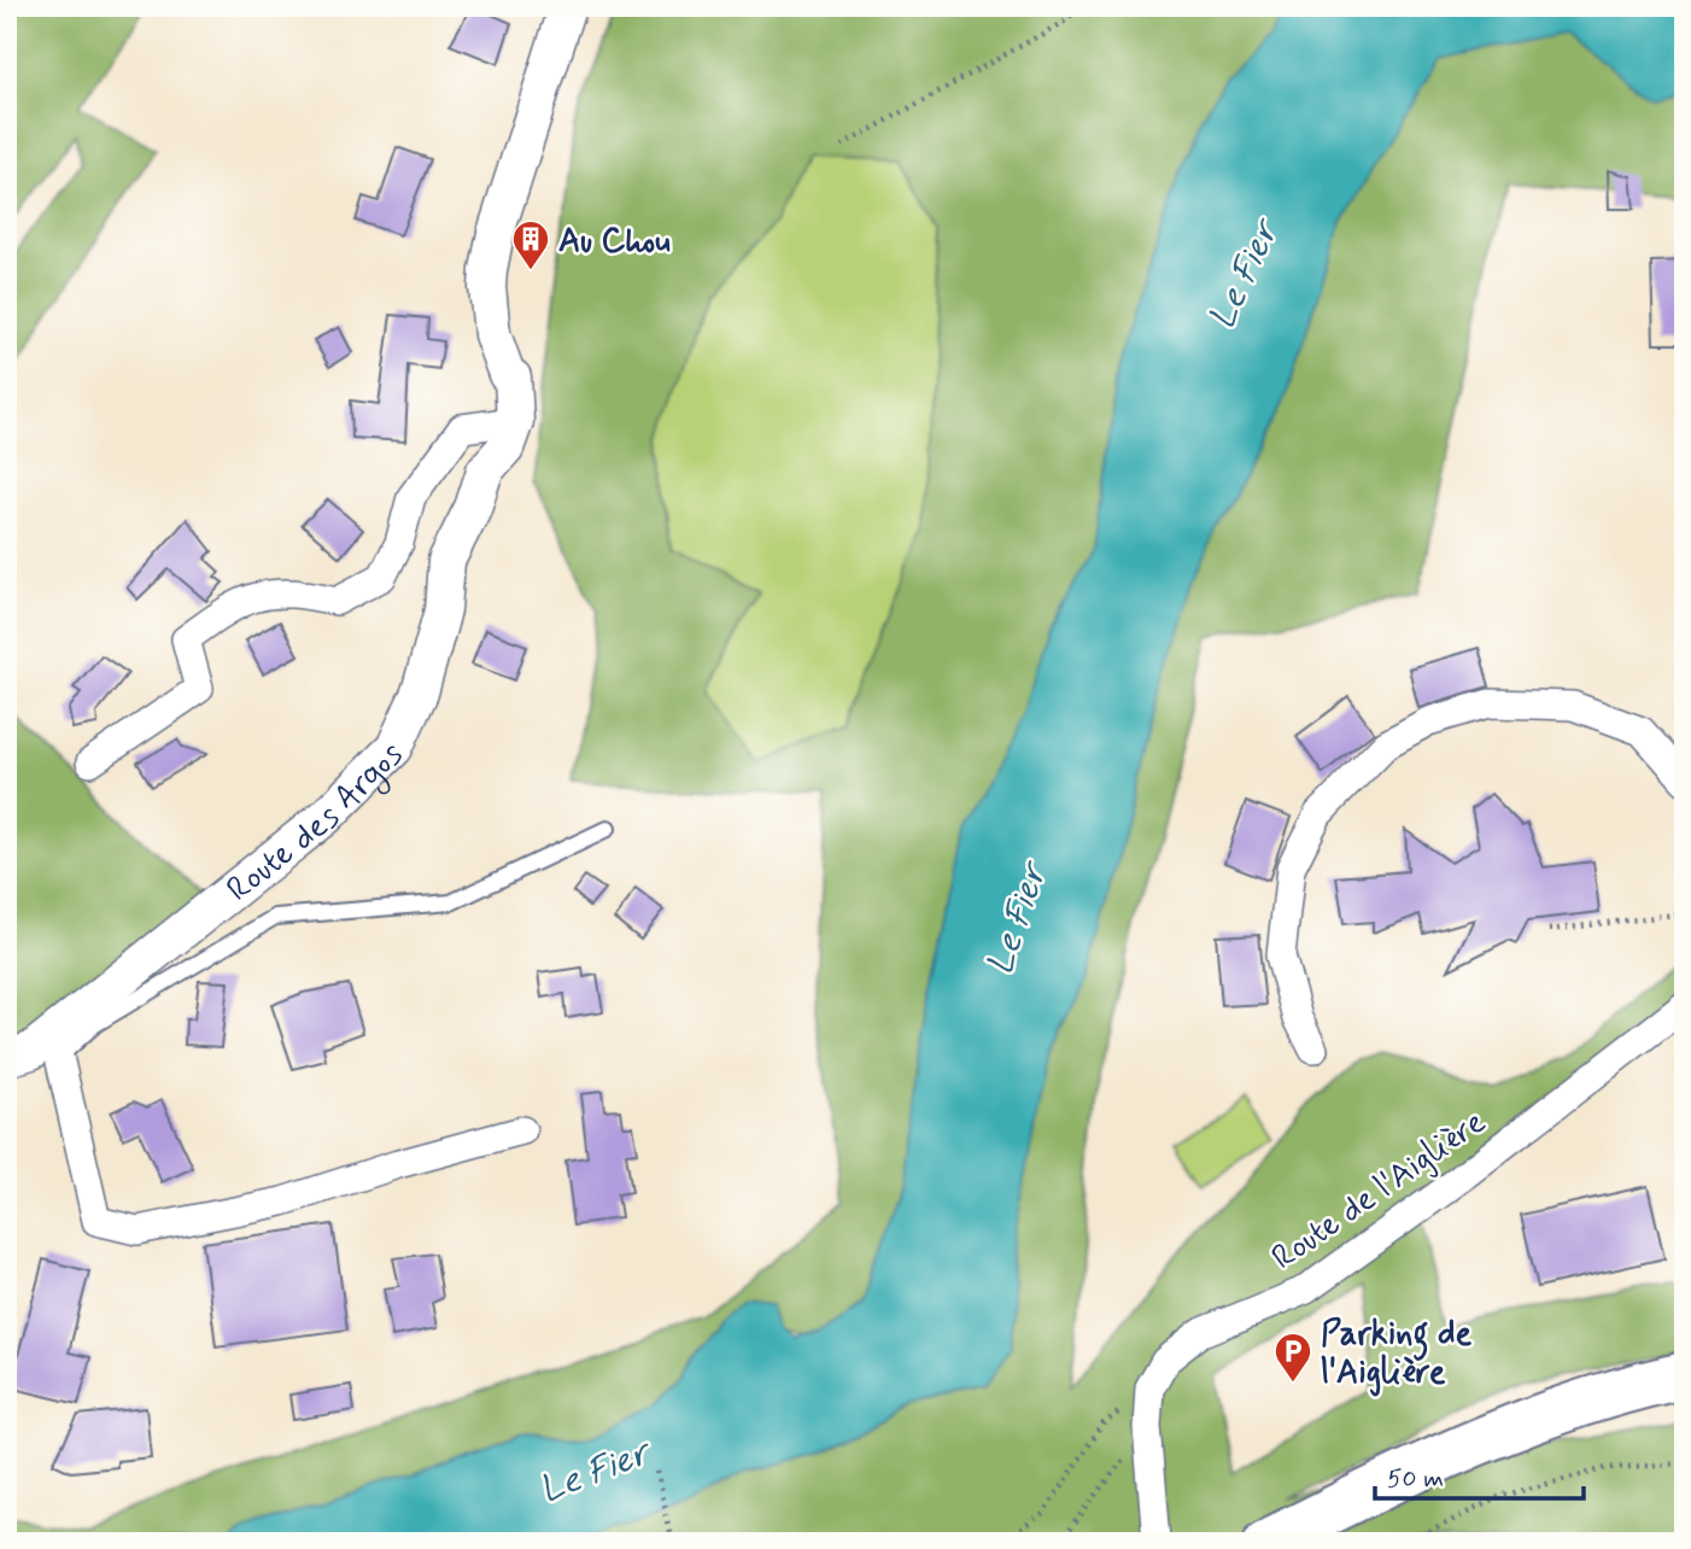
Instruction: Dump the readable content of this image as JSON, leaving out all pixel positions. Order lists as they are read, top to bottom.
{
  "streets": {
    "street": ["Route des Argos", "Route de l'Aiglière"]
  },
  "water": ["Le Fier"],
  "places": {
    "building": ["Au Chou"],
    "parking": ["Parking de l'Aiglière"]
  },
  "scale_bar": "50 m"
}
